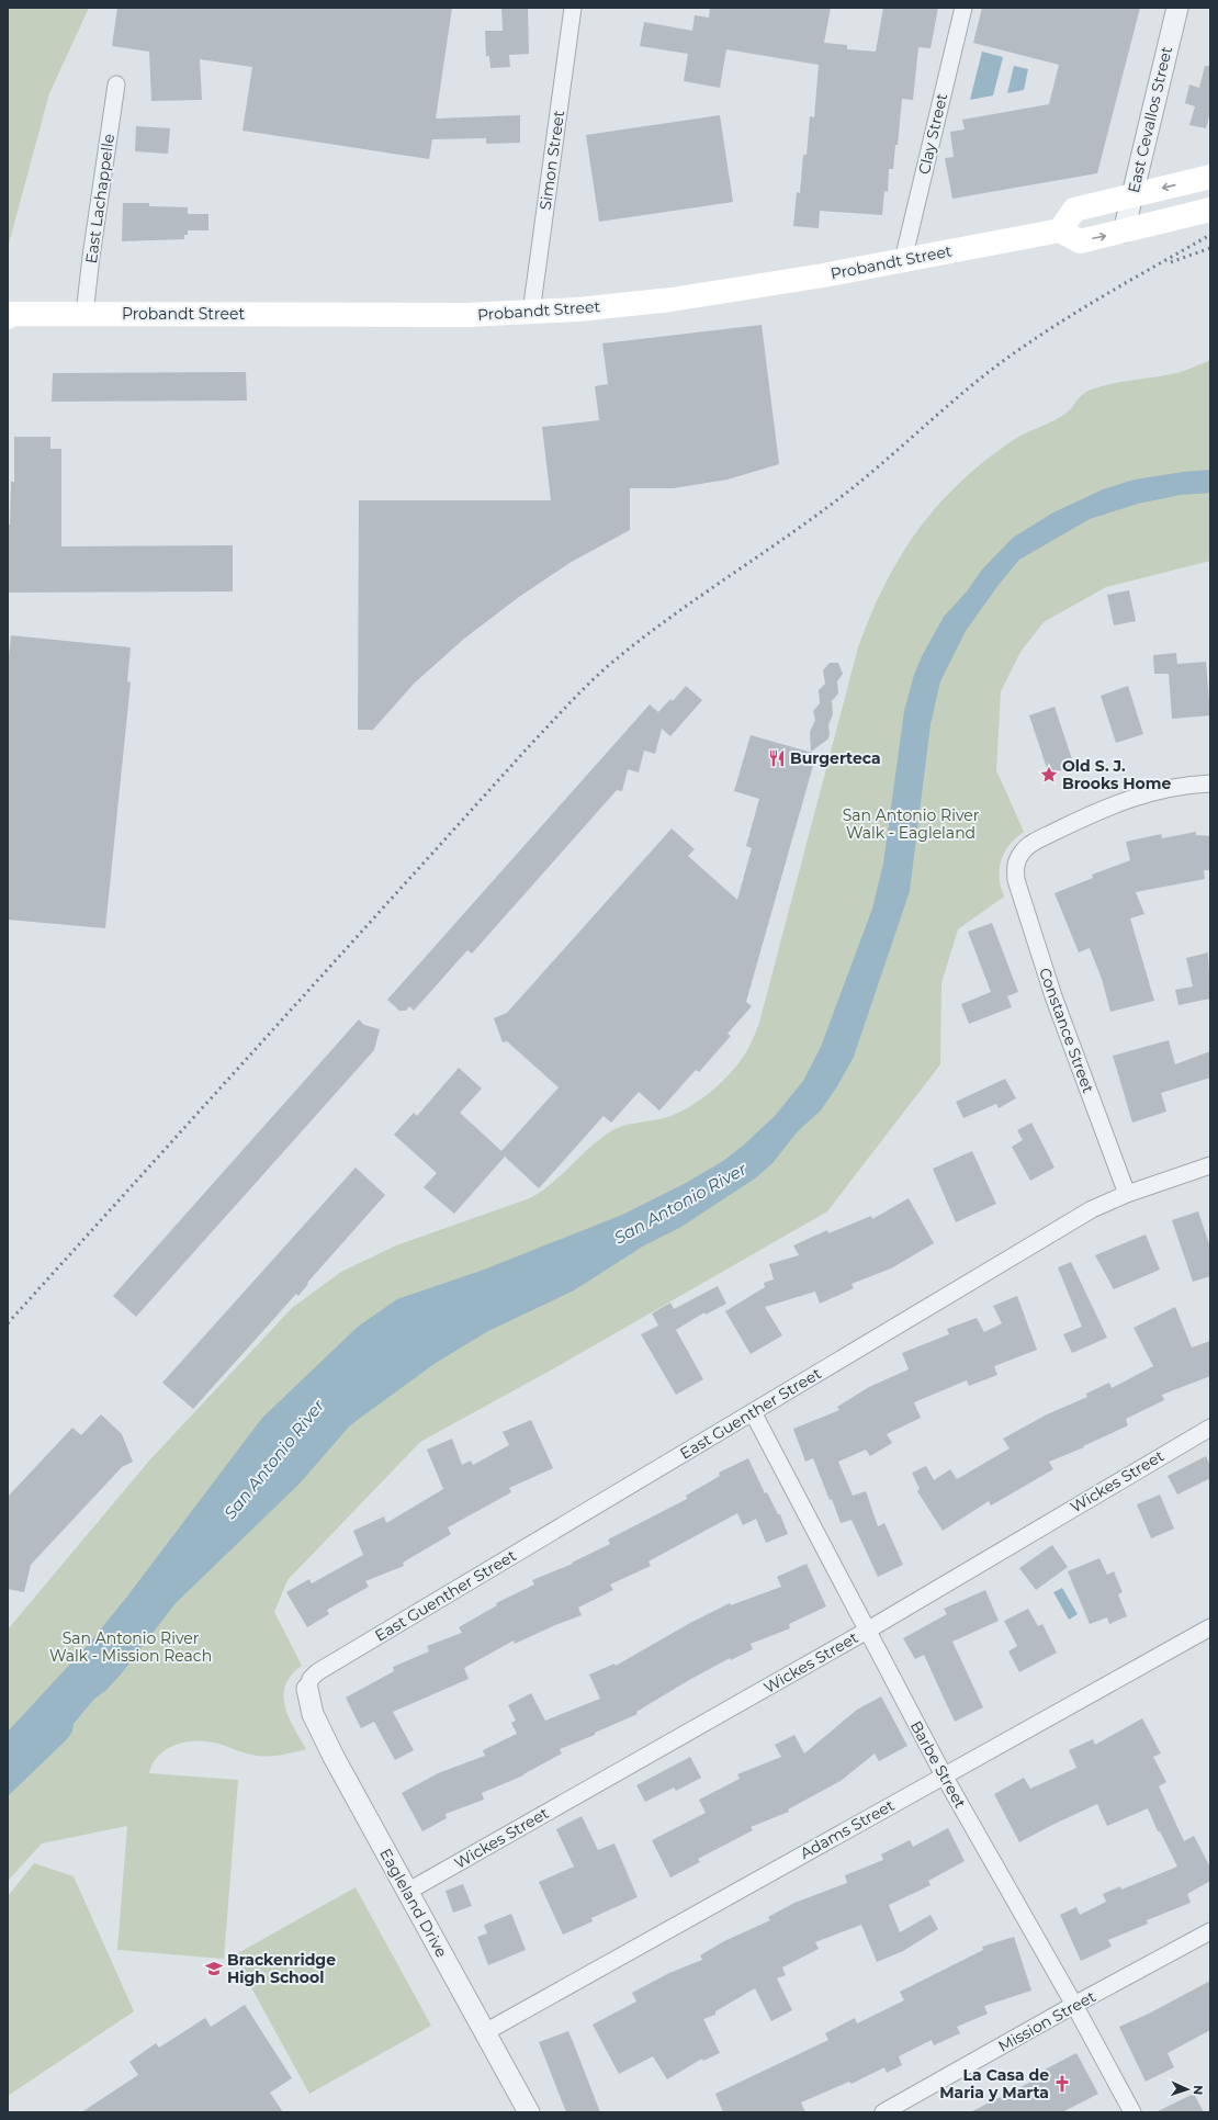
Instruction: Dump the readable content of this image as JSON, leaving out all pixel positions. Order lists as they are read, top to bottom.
{
  "streets": {
    "main road": ["Probandt Street"],
    "street": [
      "East Cevallos Street",
      "Clay Street",
      "Simon Street",
      "East Lachappelle",
      "Constance Street",
      "East Guenther Street",
      "Wickes Street",
      "Barbe Street",
      "Adams Street",
      "Eagleland Drive",
      "Mission Street"
    ]
  },
  "crossings": [
    ["Clay Street", "Probandt Street"],
    ["Simon Street", "Probandt Street"],
    ["East Lachappelle", "Probandt Street"],
    ["Constance Street", "East Guenther Street"],
    ["East Guenther Street", "Barbe Street"],
    ["East Guenther Street", "Eagleland Drive"],
    ["Wickes Street", "Barbe Street"],
    ["Wickes Street", "Eagleland Drive"],
    ["Barbe Street", "Adams Street"],
    ["Barbe Street", "Mission Street"],
    ["Adams Street", "Eagleland Drive"]
  ],
  "water": ["San Antonio River"],
  "parks": ["San Antonio River Walk - Eagleland", "San Antonio River Walk - Mission Reach"],
  "places": {
    "restaurant": ["Burgerteca"],
    "place": ["Old S. J. Brooks Home"],
    "school or university": ["Brackenridge High School"],
    "church": ["La Casa de Maria y Marta"]
  },
  "north": "right"
}
